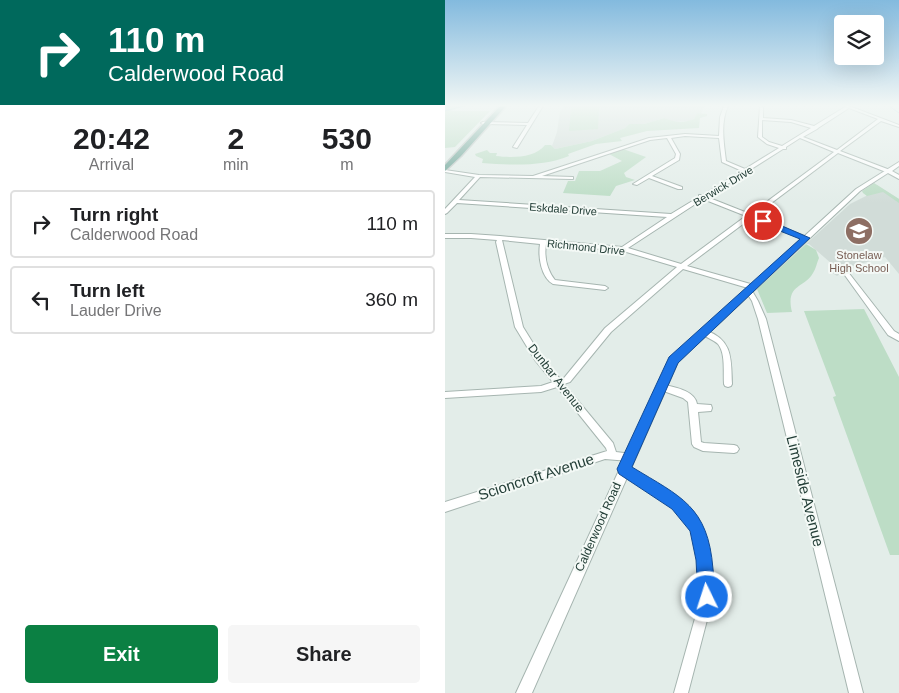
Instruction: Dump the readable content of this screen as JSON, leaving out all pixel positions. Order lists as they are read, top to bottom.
{
  "streets": {
    "street": [
      "Berwick Drive",
      "Eskdale Drive",
      "Richmond Drive",
      "Dunbar Avenue",
      "Scioncroft Avenue",
      "Limeside Avenue",
      "Calderwood Road"
    ]
  },
  "crossings": [
    ["Berwick Drive", "Eskdale Drive"],
    ["Berwick Drive", "Richmond Drive"],
    ["Richmond Drive", "Dunbar Avenue"],
    ["Richmond Drive", "Limeside Avenue"],
    ["Richmond Drive", "Calderwood Road"],
    ["Dunbar Avenue", "Scioncroft Avenue"],
    ["Scioncroft Avenue", "Calderwood Road"],
    ["Limeside Avenue", "Calderwood Road"]
  ],
  "places": {
    "school or university": ["Stonelaw High School"]
  },
  "page": {
    "turn": ["110 m", "Calderwood Road"],
    "eta": [
      "20:42",
      "Arrival",
      "2",
      "min",
      "530",
      "m"
    ],
    "list": [
      {
        "name": "Turn right",
        "note": "Calderwood Road",
        "value": "110 m"
      },
      {
        "name": "Turn left",
        "note": "Lauder Drive",
        "value": "360 m"
      }
    ],
    "buttons": ["Exit", "Share"]
  }
}
